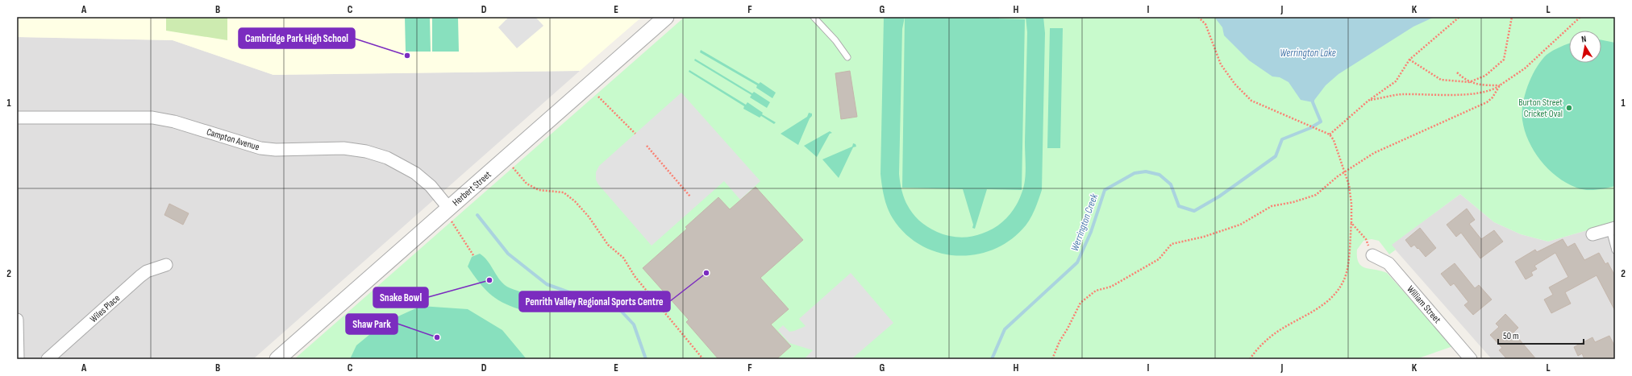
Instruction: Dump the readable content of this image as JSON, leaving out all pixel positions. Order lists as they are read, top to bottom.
{
  "streets": {
    "street": [
      "Campton Avenue",
      "Herbert Street",
      "William Street",
      "Wiles Place"
    ]
  },
  "crossings": [
    ["Campton Avenue", "Herbert Street"]
  ],
  "water": ["Werrington Lake", "Werrington Creek"],
  "places": [
    "Cambridge Park High School",
    "Burton Street Cricket Oval",
    "Penrith Valley Regional Sports Centre",
    "Snake Bowl",
    "Shaw Park"
  ],
  "scale_bar": "50 m",
  "north": "top",
  "grid": {
    "columns": [
      "A",
      "B",
      "C",
      "D",
      "E",
      "F",
      "G",
      "H",
      "I",
      "J",
      "K",
      "L"
    ],
    "rows": ["1", "2"]
  }
}
